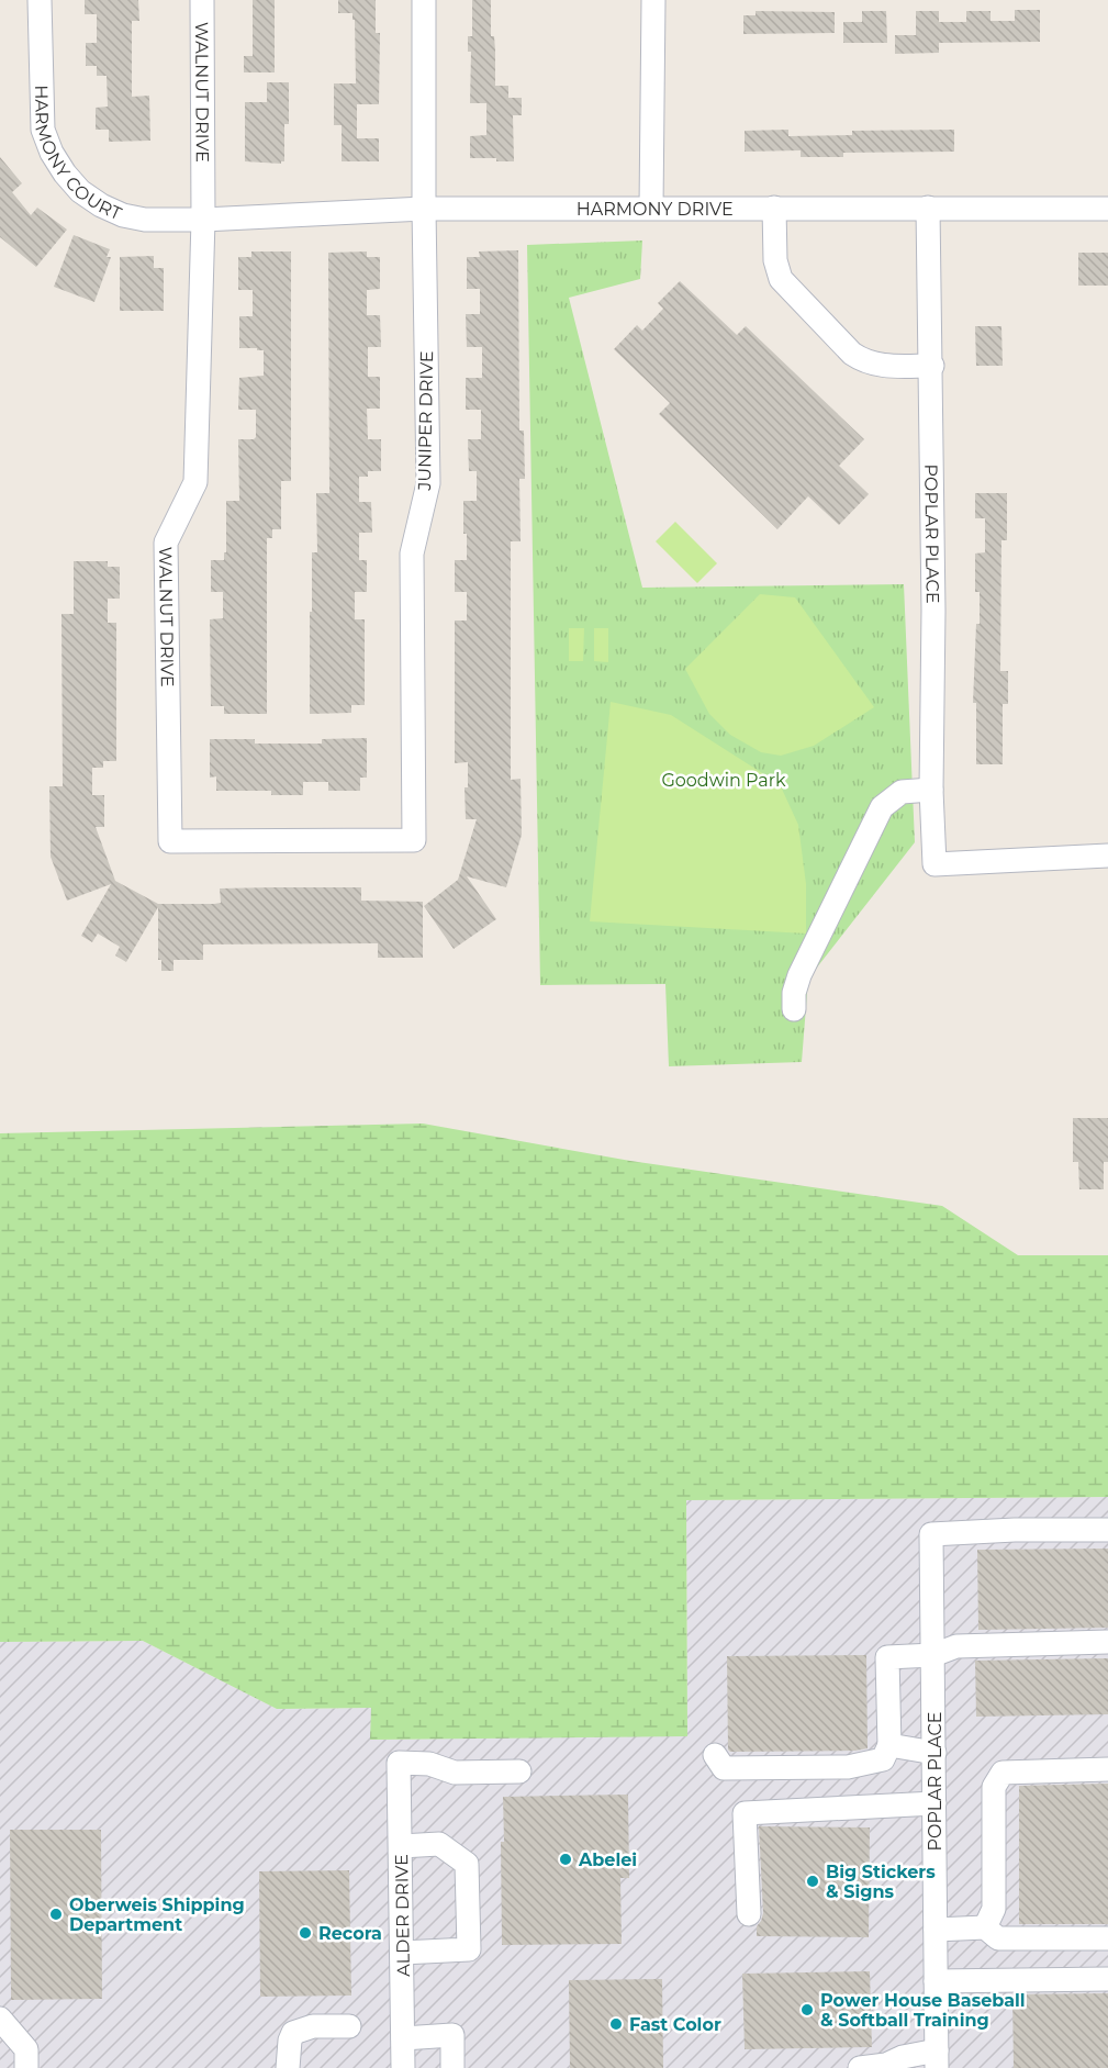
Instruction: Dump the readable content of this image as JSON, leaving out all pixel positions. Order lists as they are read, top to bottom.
{
  "streets": {
    "street": [
      "WALNUT DRIVE",
      "HARMONY COURT",
      "HARMONY DRIVE",
      "JUNIPER DRIVE",
      "POPLAR PLACE",
      "ALDER DRIVE"
    ]
  },
  "crossings": [
    ["WALNUT DRIVE", "HARMONY COURT"],
    ["WALNUT DRIVE", "HARMONY DRIVE"],
    ["WALNUT DRIVE", "JUNIPER DRIVE"],
    ["HARMONY COURT", "HARMONY DRIVE"],
    ["HARMONY DRIVE", "JUNIPER DRIVE"],
    ["HARMONY DRIVE", "POPLAR PLACE"]
  ],
  "parks": ["Goodwin Park"],
  "places": [
    "Abelei",
    "Big Stickers & Signs",
    "Oberweis Shipping Department",
    "Recora",
    "Power House Baseball & Softball Training",
    "Fast Color"
  ]
}
